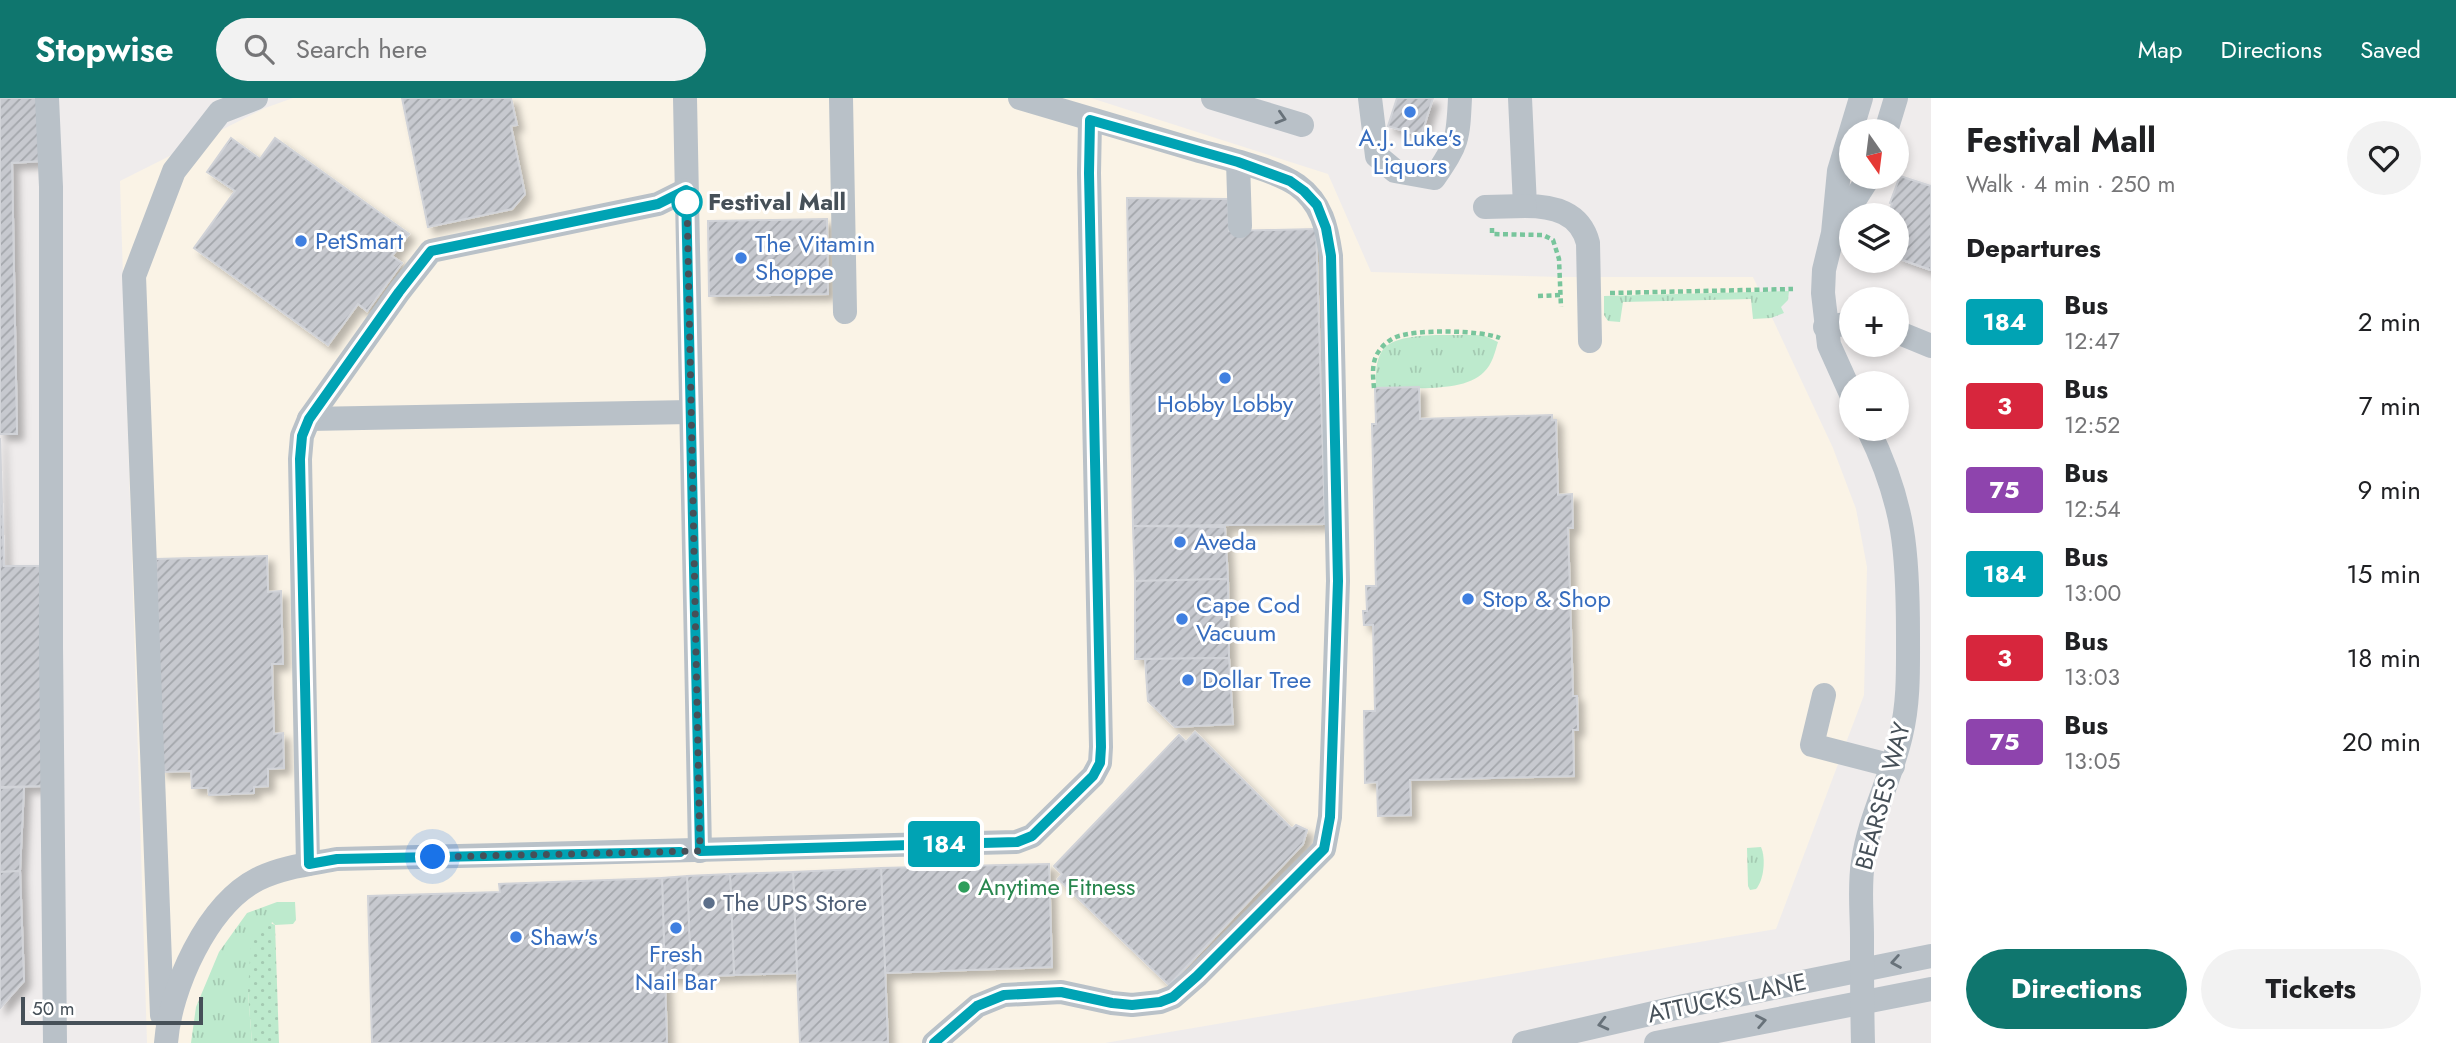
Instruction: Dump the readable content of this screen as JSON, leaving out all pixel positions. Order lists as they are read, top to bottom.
{
  "streets": {
    "street": ["BEARSES WAY", "ATTUCKS LANE"]
  },
  "crossings": [
    ["BEARSES WAY", "ATTUCKS LANE"]
  ],
  "places": [
    "A.J. Luke's Liquors",
    "Festival Mall",
    "PetSmart",
    "The Vitamin Shoppe",
    "Hobby Lobby",
    "Aveda",
    "Stop & Shop",
    "Cape Cod Vacuum",
    "Dollar Tree",
    "Anytime Fitness",
    "The UPS Store",
    "Fresh Nail Bar",
    "Shaw's"
  ],
  "lines": ["bus line 184"],
  "scale_bar": "50 m",
  "north": "bottom",
  "page": {
    "header": "Stopwise",
    "search": "Search here",
    "nav": ["Map", "Directions", "Saved"],
    "on_map": "184",
    "heading": [
      ["Festival Mall", "Walk · 4 min · 250 m"],
      "Departures"
    ],
    "map_buttons": ["+", "−"],
    "list": [
      {
        "mark": "184",
        "name": "Bus",
        "note": "12:47",
        "value": "2 min"
      },
      {
        "mark": "3",
        "name": "Bus",
        "note": "12:52",
        "value": "7 min"
      },
      {
        "mark": "75",
        "name": "Bus",
        "note": "12:54",
        "value": "9 min"
      },
      {
        "mark": "184",
        "name": "Bus",
        "note": "13:00",
        "value": "15 min"
      },
      {
        "mark": "3",
        "name": "Bus",
        "note": "13:03",
        "value": "18 min"
      },
      {
        "mark": "75",
        "name": "Bus",
        "note": "13:05",
        "value": "20 min"
      }
    ],
    "buttons": ["Directions", "Tickets"],
    "scale": "50 m"
  }
}
